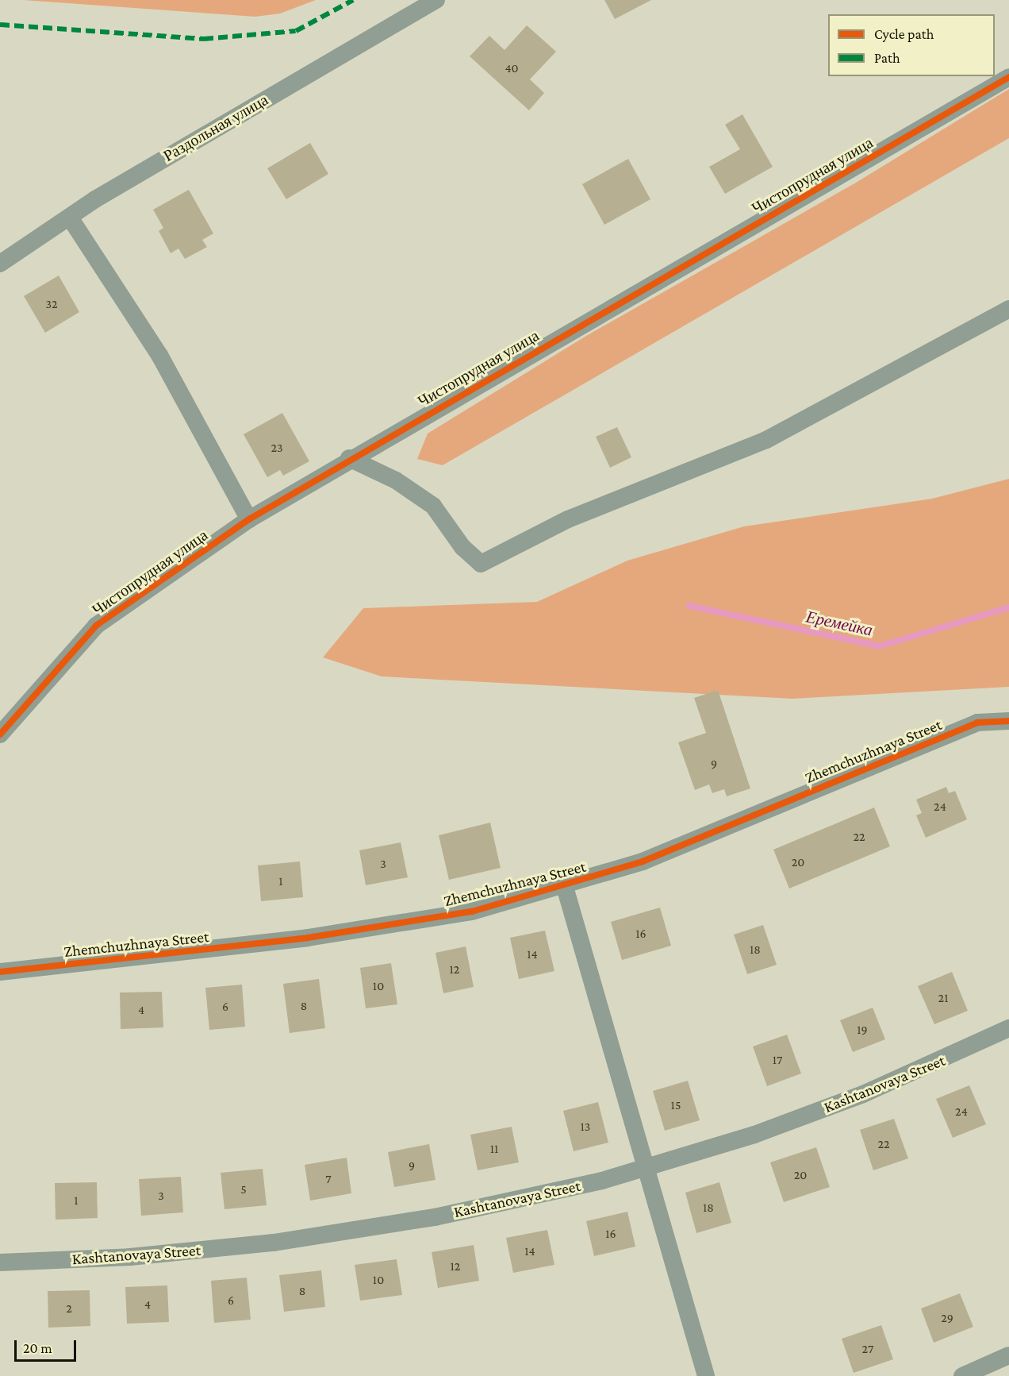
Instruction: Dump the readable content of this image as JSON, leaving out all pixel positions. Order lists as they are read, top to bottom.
{
  "streets": {
    "street": [
      "Раздольная улица",
      "Чистопрудная улица",
      "Zhemchuzhnaya Street",
      "Kashtanovaya Street"
    ]
  },
  "water": ["Еремейка"],
  "house_numbers": [
    "40",
    "32",
    "23",
    "9",
    "24",
    "22",
    "20",
    "3",
    "1",
    "16",
    "18",
    "14",
    "12",
    "10",
    "21",
    "8",
    "6",
    "4",
    "19",
    "17",
    "15",
    "24",
    "13",
    "22",
    "11",
    "9",
    "20",
    "7",
    "5",
    "3",
    "1",
    "18",
    "16",
    "14",
    "12",
    "10",
    "8",
    "6",
    "4",
    "2",
    "29",
    "27"
  ],
  "legend": ["Cycle path", "Path"],
  "scale_bar": "20 m"
}
